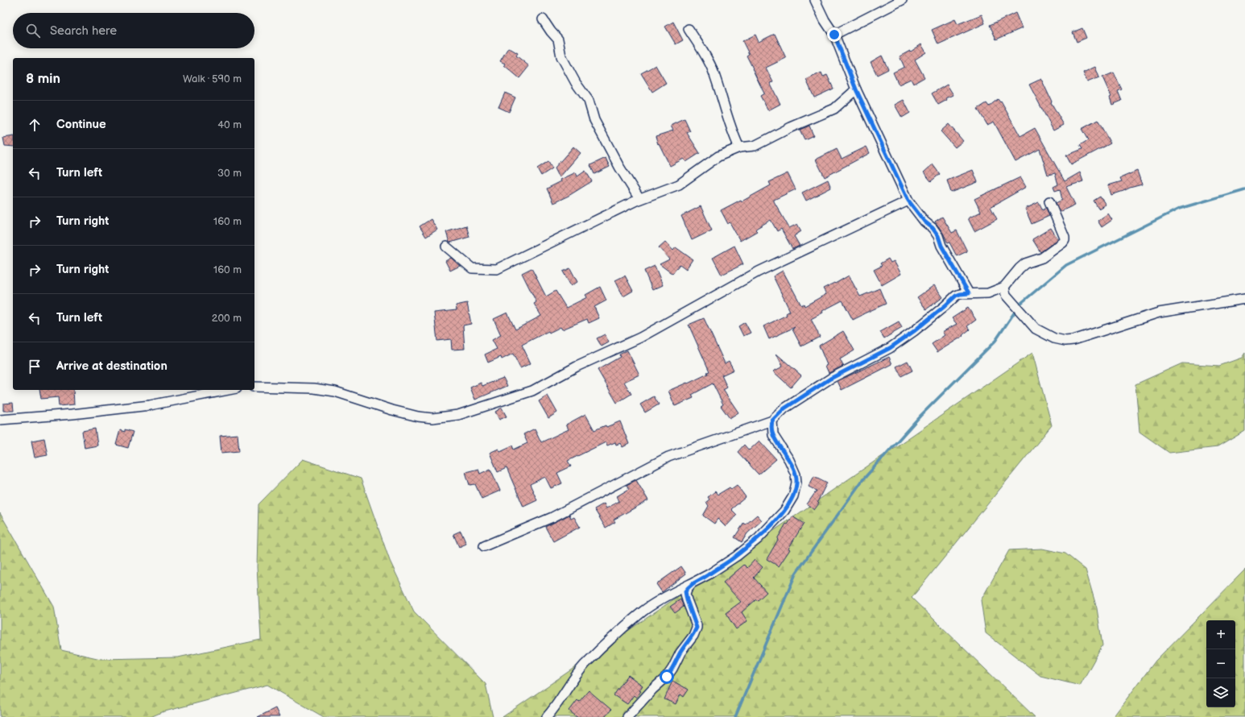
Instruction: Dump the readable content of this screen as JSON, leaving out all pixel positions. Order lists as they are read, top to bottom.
{
  "page": {
    "search": "Search here",
    "heading": ["8 min", "Walk · 590 m"],
    "list": [
      ["Continue", "40 m"],
      ["Turn left", "30 m"],
      ["Turn right", "160 m"],
      ["Turn right", "160 m"],
      ["Turn left", "200 m"],
      "Arrive at destination"
    ],
    "map_buttons": ["+", "−"]
  }
}
